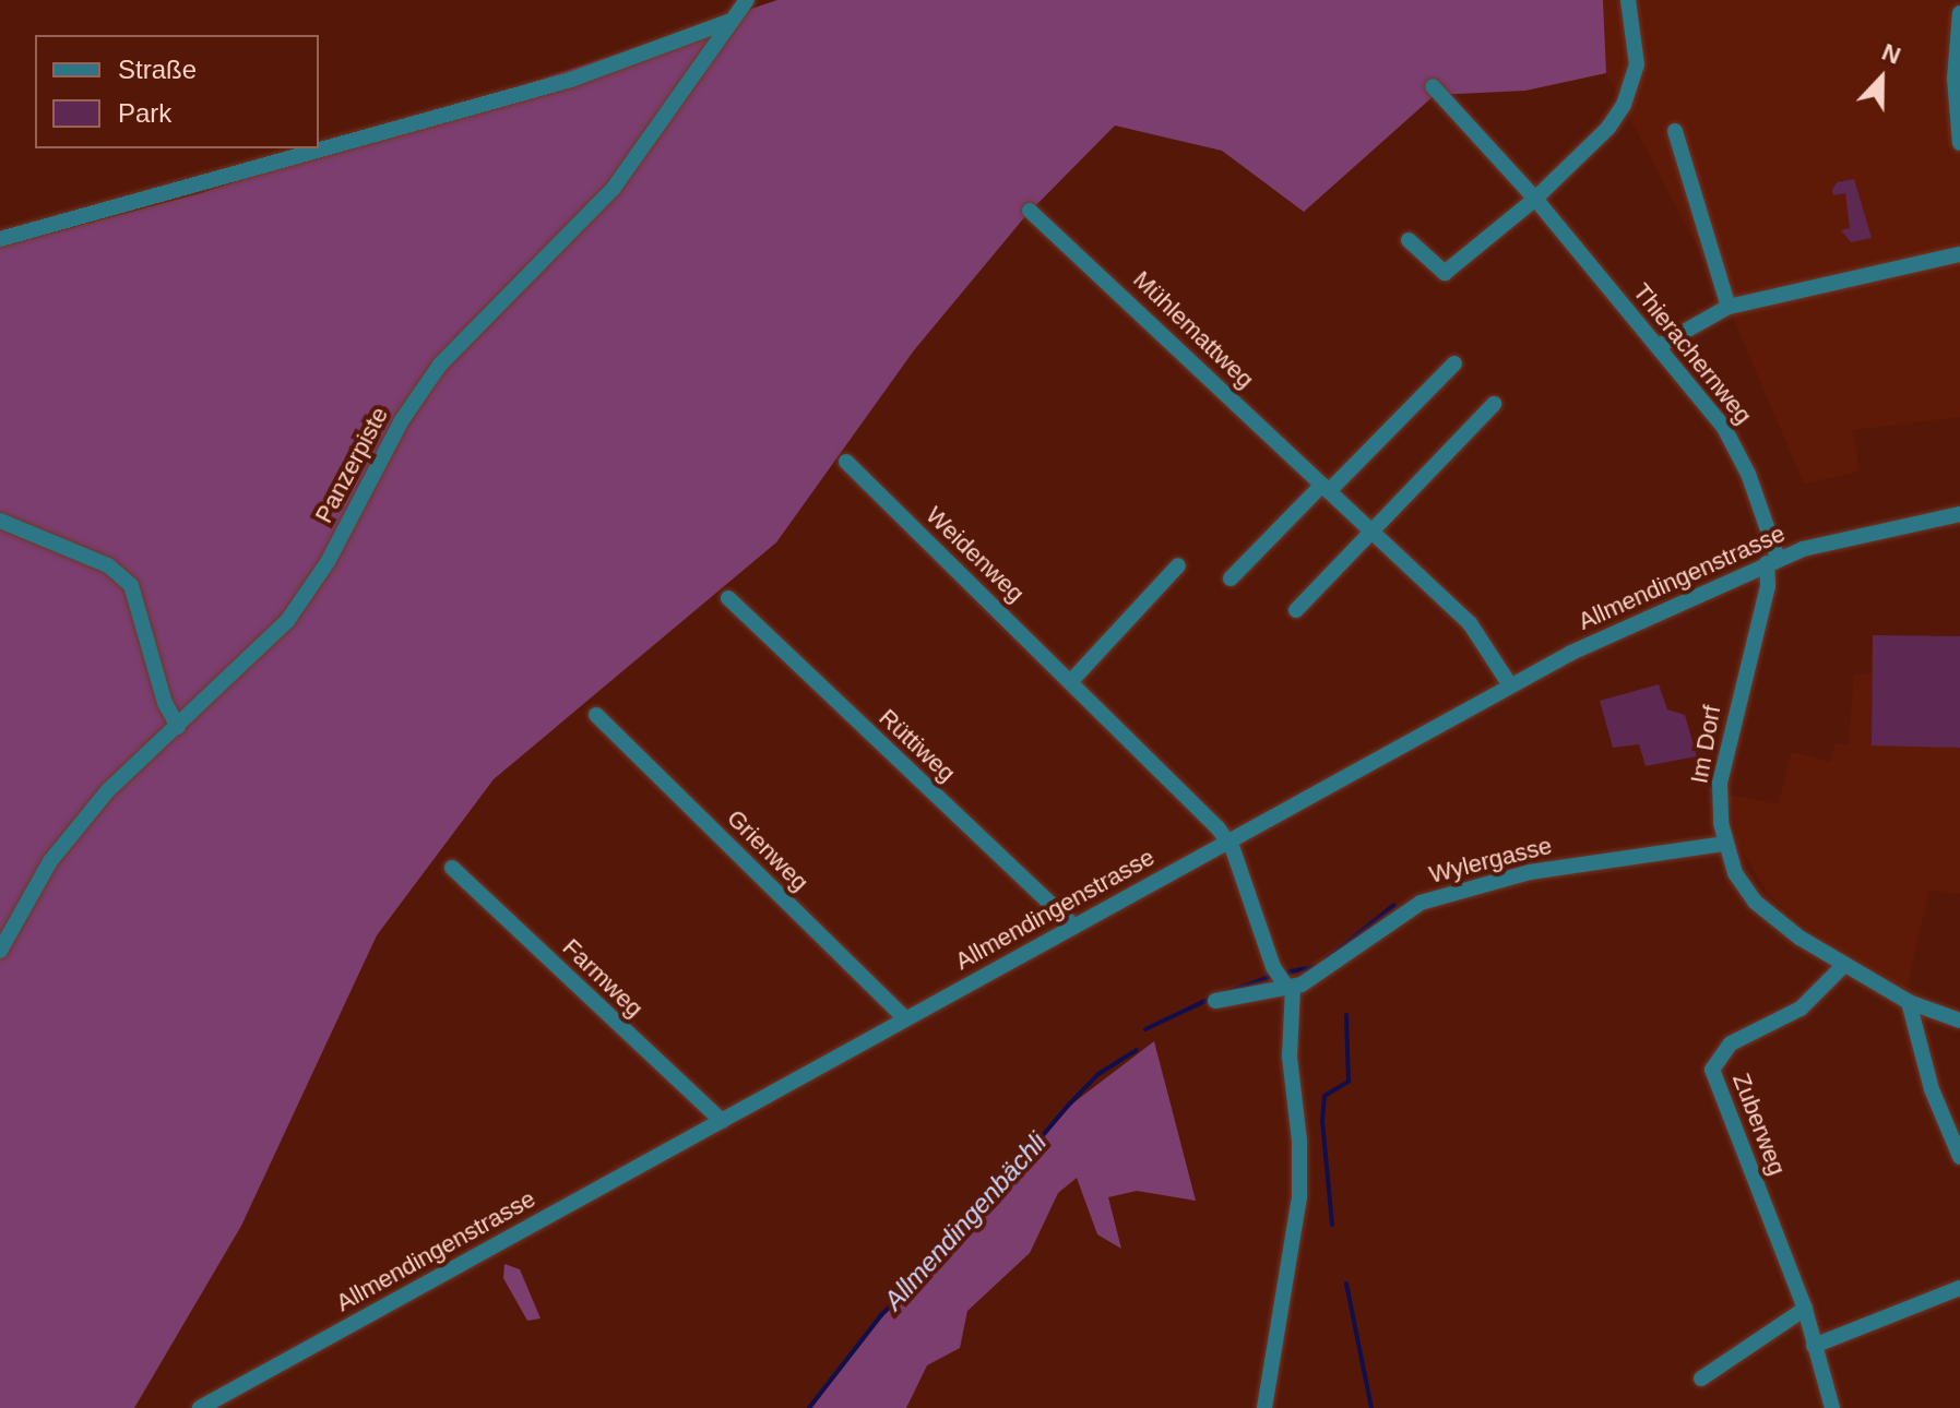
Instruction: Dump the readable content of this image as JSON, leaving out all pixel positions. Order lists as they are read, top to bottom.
{
  "streets": {
    "street": [
      "Mühlemattweg",
      "Thierachernweg",
      "Panzerpiste",
      "Weidenweg",
      "Allmendingenstrasse",
      "Im Dorf",
      "Rüttiweg",
      "Grienweg",
      "Wylergasse",
      "Farmweg",
      "Zuberweg"
    ]
  },
  "crossings": [
    ["Mühlemattweg", "Allmendingenstrasse"],
    ["Thierachernweg", "Allmendingenstrasse"],
    ["Thierachernweg", "Im Dorf"],
    ["Weidenweg", "Allmendingenstrasse"],
    ["Allmendingenstrasse", "Im Dorf"],
    ["Allmendingenstrasse", "Rüttiweg"],
    ["Allmendingenstrasse", "Grienweg"],
    ["Allmendingenstrasse", "Farmweg"],
    ["Im Dorf", "Wylergasse"],
    ["Im Dorf", "Zuberweg"]
  ],
  "water": ["Allmendingenbächli"],
  "legend": ["Straße", "Park"],
  "north": "top"
}
